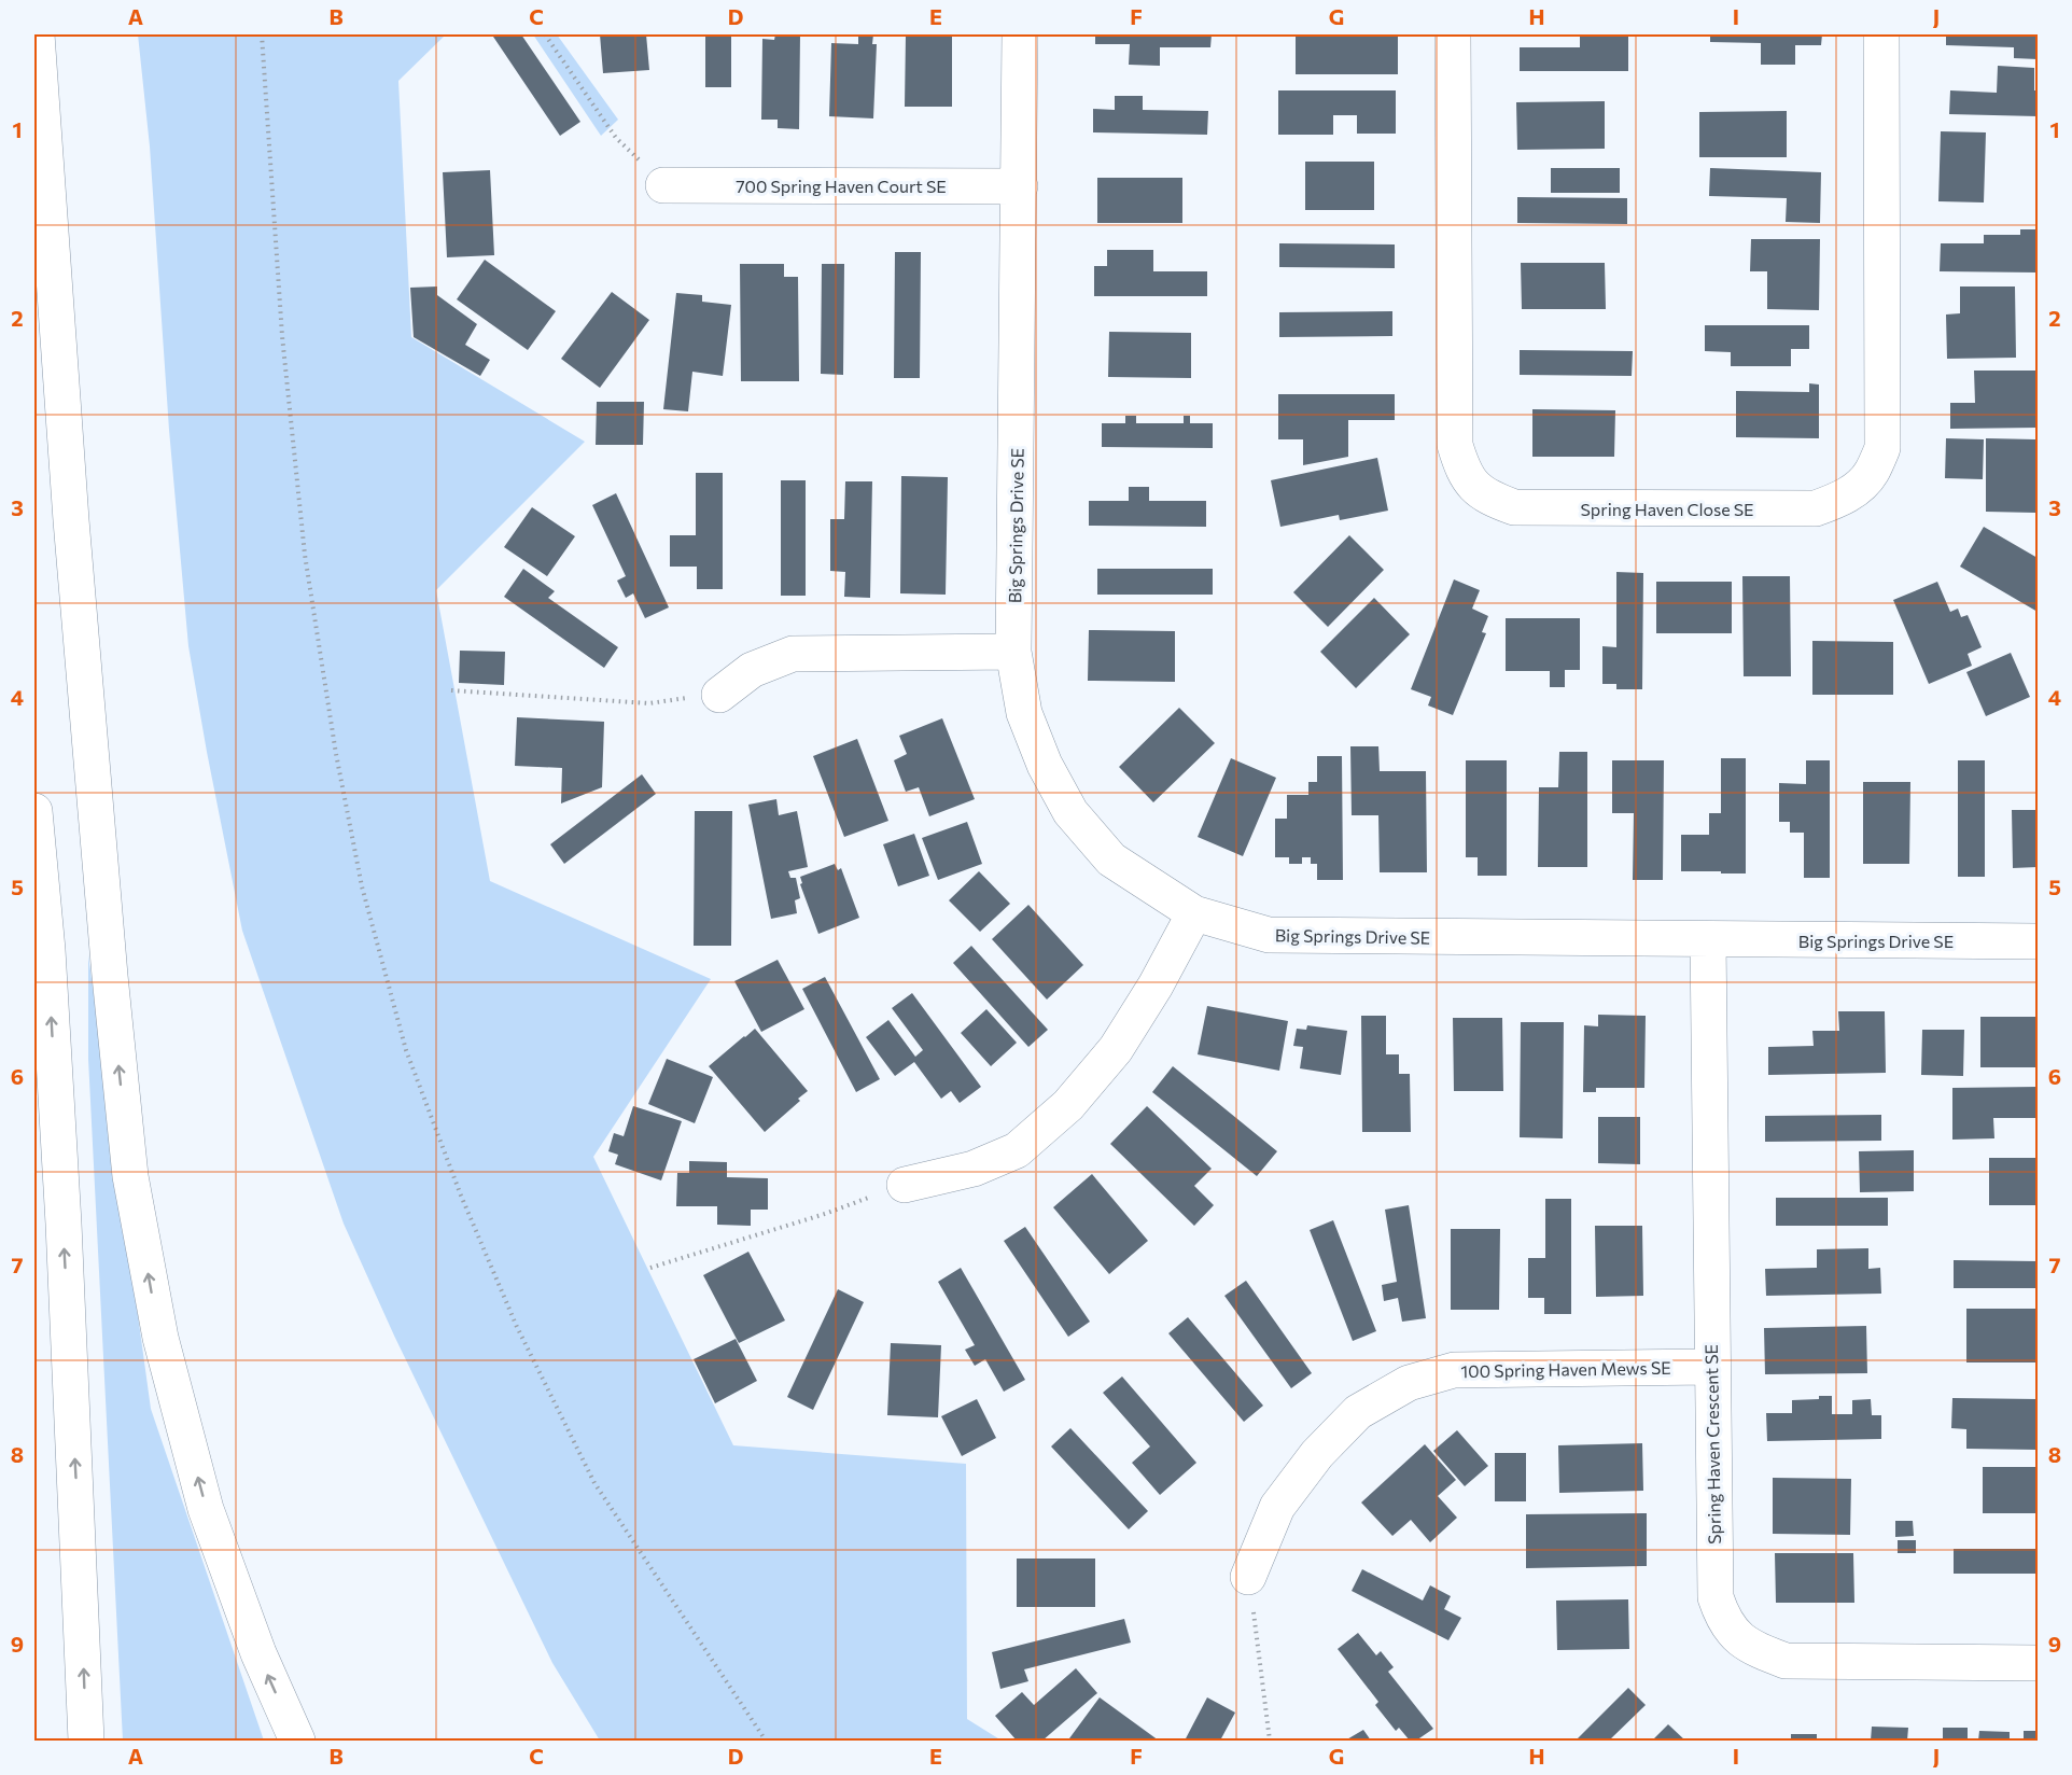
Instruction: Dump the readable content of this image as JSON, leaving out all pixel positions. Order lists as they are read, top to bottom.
{
  "streets": {
    "main road": [
      "700 Spring Haven Court SE",
      "Spring Haven Close SE",
      "Big Springs Drive SE",
      "100 Spring Haven Mews SE",
      "Spring Haven Crescent SE"
    ]
  },
  "crossings": [
    ["700 Spring Haven Court SE", "Big Springs Drive SE"],
    ["Big Springs Drive SE", "Spring Haven Crescent SE"],
    ["100 Spring Haven Mews SE", "Spring Haven Crescent SE"]
  ],
  "grid": {
    "columns": [
      "A",
      "B",
      "C",
      "D",
      "E",
      "F",
      "G",
      "H",
      "I",
      "J"
    ],
    "rows": [
      "1",
      "2",
      "3",
      "4",
      "5",
      "6",
      "7",
      "8",
      "9"
    ]
  }
}
